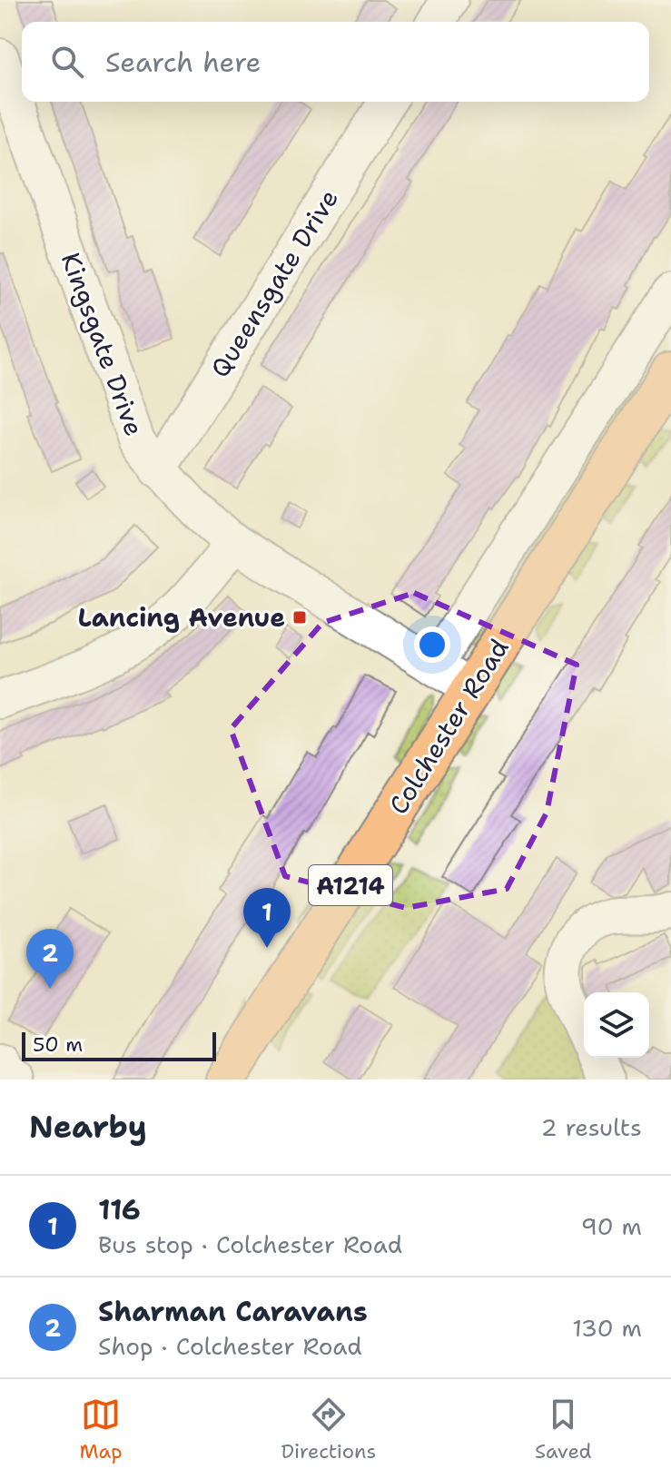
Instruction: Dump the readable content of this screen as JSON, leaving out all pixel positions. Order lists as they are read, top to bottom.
{
  "streets": {
    "main road": ["Colchester Road", "A1214"],
    "street": ["Queensgate Drive", "Kingsgate Drive"]
  },
  "crossings": [
    ["Queensgate Drive", "Kingsgate Drive"],
    ["Kingsgate Drive", "Colchester Road"]
  ],
  "places": {
    "transit": ["Lancing Avenue"]
  },
  "scale_bar": "50 m",
  "page": {
    "search": "Search here",
    "pins": ["1", "2"],
    "scale": "50 m",
    "heading": ["Nearby", "2 results"],
    "list": [
      {
        "mark": "1",
        "name": "116",
        "note": "Bus stop · Colchester Road",
        "value": "90 m"
      },
      {
        "mark": "2",
        "name": "Sharman Caravans",
        "note": "Shop · Colchester Road",
        "value": "130 m"
      }
    ],
    "nav": ["Map", "Directions", "Saved"]
  }
}
